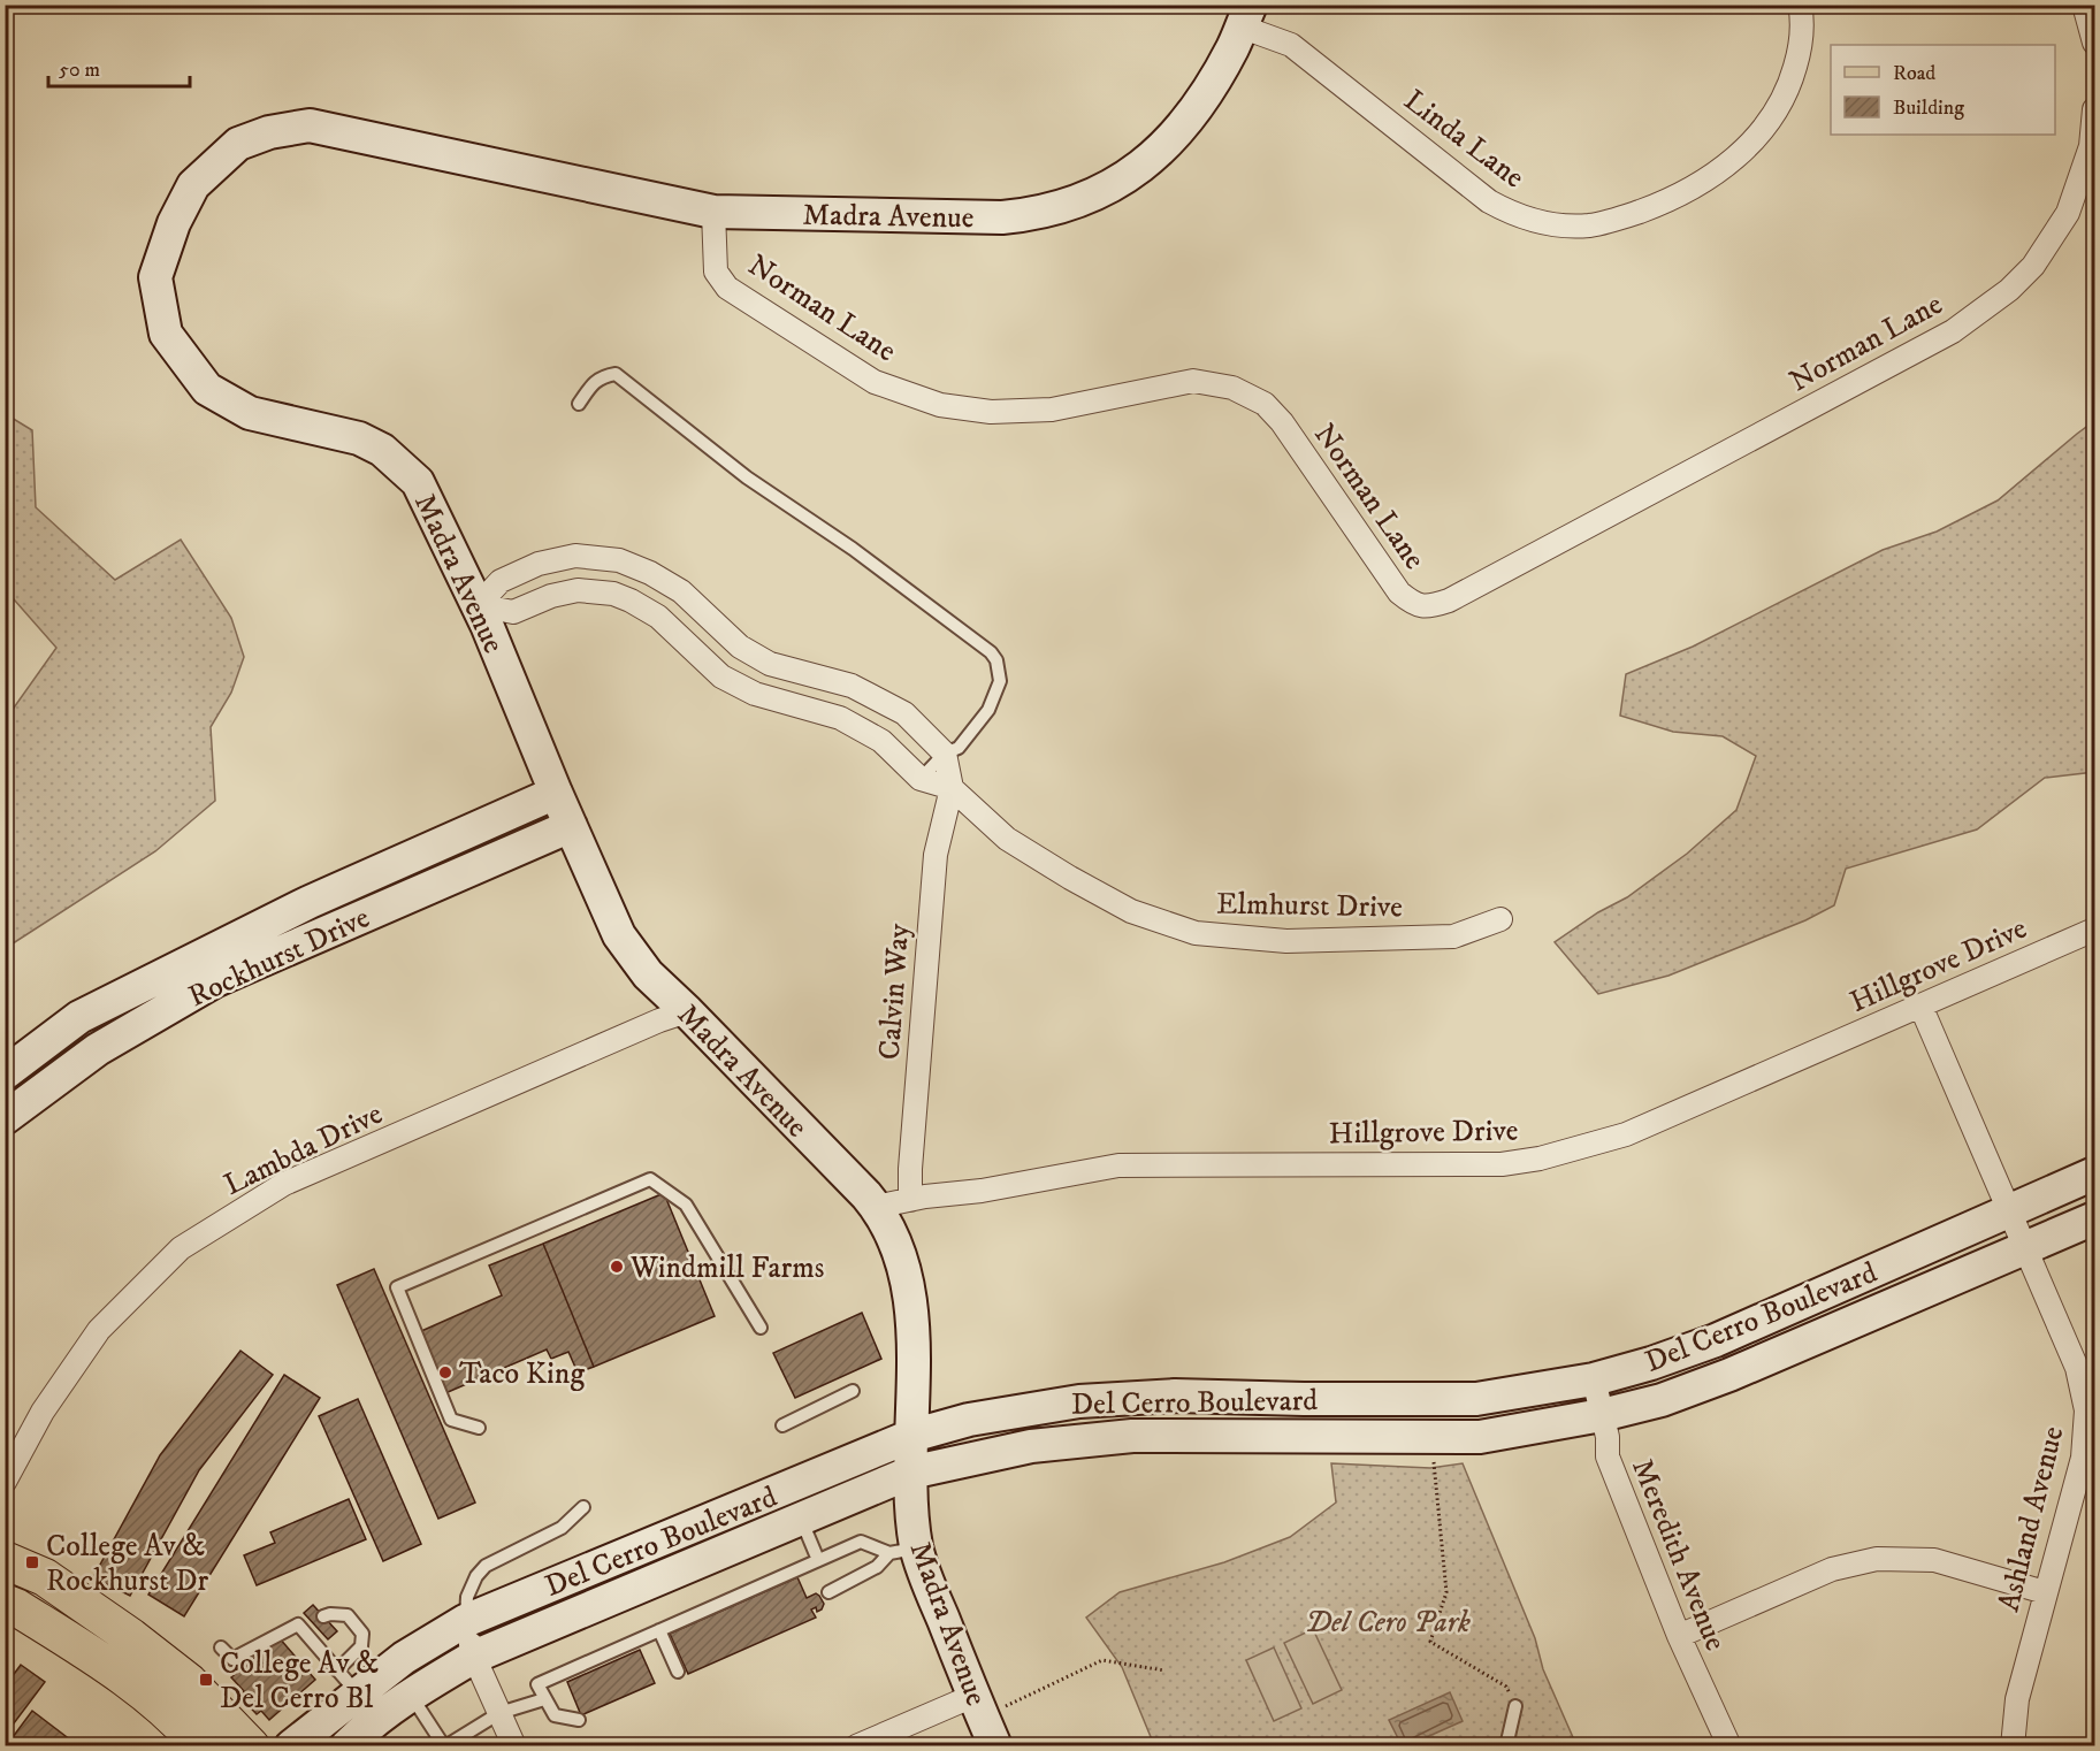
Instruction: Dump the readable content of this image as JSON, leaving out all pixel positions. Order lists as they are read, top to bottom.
{
  "streets": {
    "street": [
      "Linda Lane",
      "Madra Avenue",
      "Norman Lane",
      "Elmhurst Drive",
      "Rockhurst Drive",
      "Hillgrove Drive",
      "Calvin Way",
      "Lambda Drive",
      "Del Cerro Boulevard",
      "Ashland Avenue",
      "Meredith Avenue"
    ]
  },
  "crossings": [
    ["Linda Lane", "Madra Avenue"],
    ["Madra Avenue", "Norman Lane"],
    ["Madra Avenue", "Elmhurst Drive"],
    ["Madra Avenue", "Rockhurst Drive"],
    ["Madra Avenue", "Hillgrove Drive"],
    ["Madra Avenue", "Lambda Drive"],
    ["Madra Avenue", "Del Cerro Boulevard"],
    ["Elmhurst Drive", "Calvin Way"],
    ["Hillgrove Drive", "Calvin Way"],
    ["Hillgrove Drive", "Ashland Avenue"],
    ["Del Cerro Boulevard", "Ashland Avenue"],
    ["Del Cerro Boulevard", "Meredith Avenue"]
  ],
  "parks": ["Del Cero Park"],
  "places": {
    "other": ["Windmill Farms", "Taco King"],
    "transit": ["College Av & Rockhurst Dr", "College Av & Del Cerro Bl"]
  },
  "legend": ["Road", "Building"],
  "scale_bar": "50 m"
}
